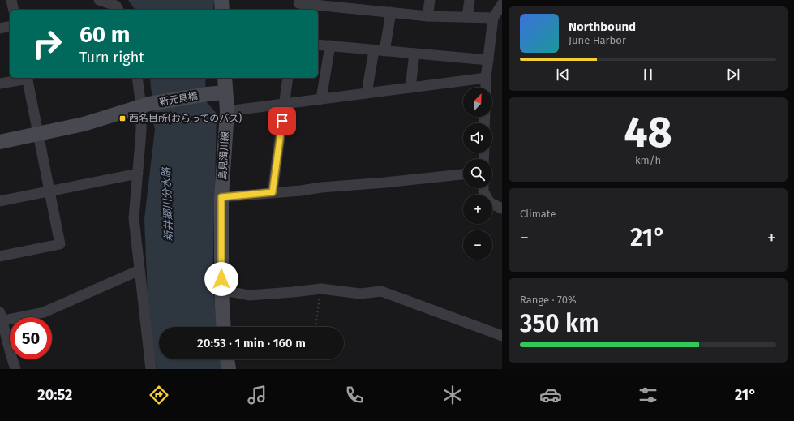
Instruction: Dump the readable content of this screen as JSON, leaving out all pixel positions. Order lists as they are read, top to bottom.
{
  "streets": {
    "main road": ["新元島橋", "島見濁川線"]
  },
  "crossings": [
    ["新元島橋", "島見濁川線"]
  ],
  "water": ["新井郷川分水路"],
  "places": {
    "transit": ["西名目所(おらってのバス)"]
  },
  "north": "top right",
  "page": {
    "turn": ["60 m", "Turn right"],
    "song": ["Northbound", "June Harbor"],
    "map_buttons": ["+", "−"],
    "tile": [
      ["48", "km/h"],
      "Climate",
      ["Range · 70%", "350 km"]
    ],
    "heat": ["−", "21°", "+"],
    "limit": "50",
    "trip": "20:53 · 1 min · 160 m",
    "tabs": ["20:52", "21°"]
  }
}
